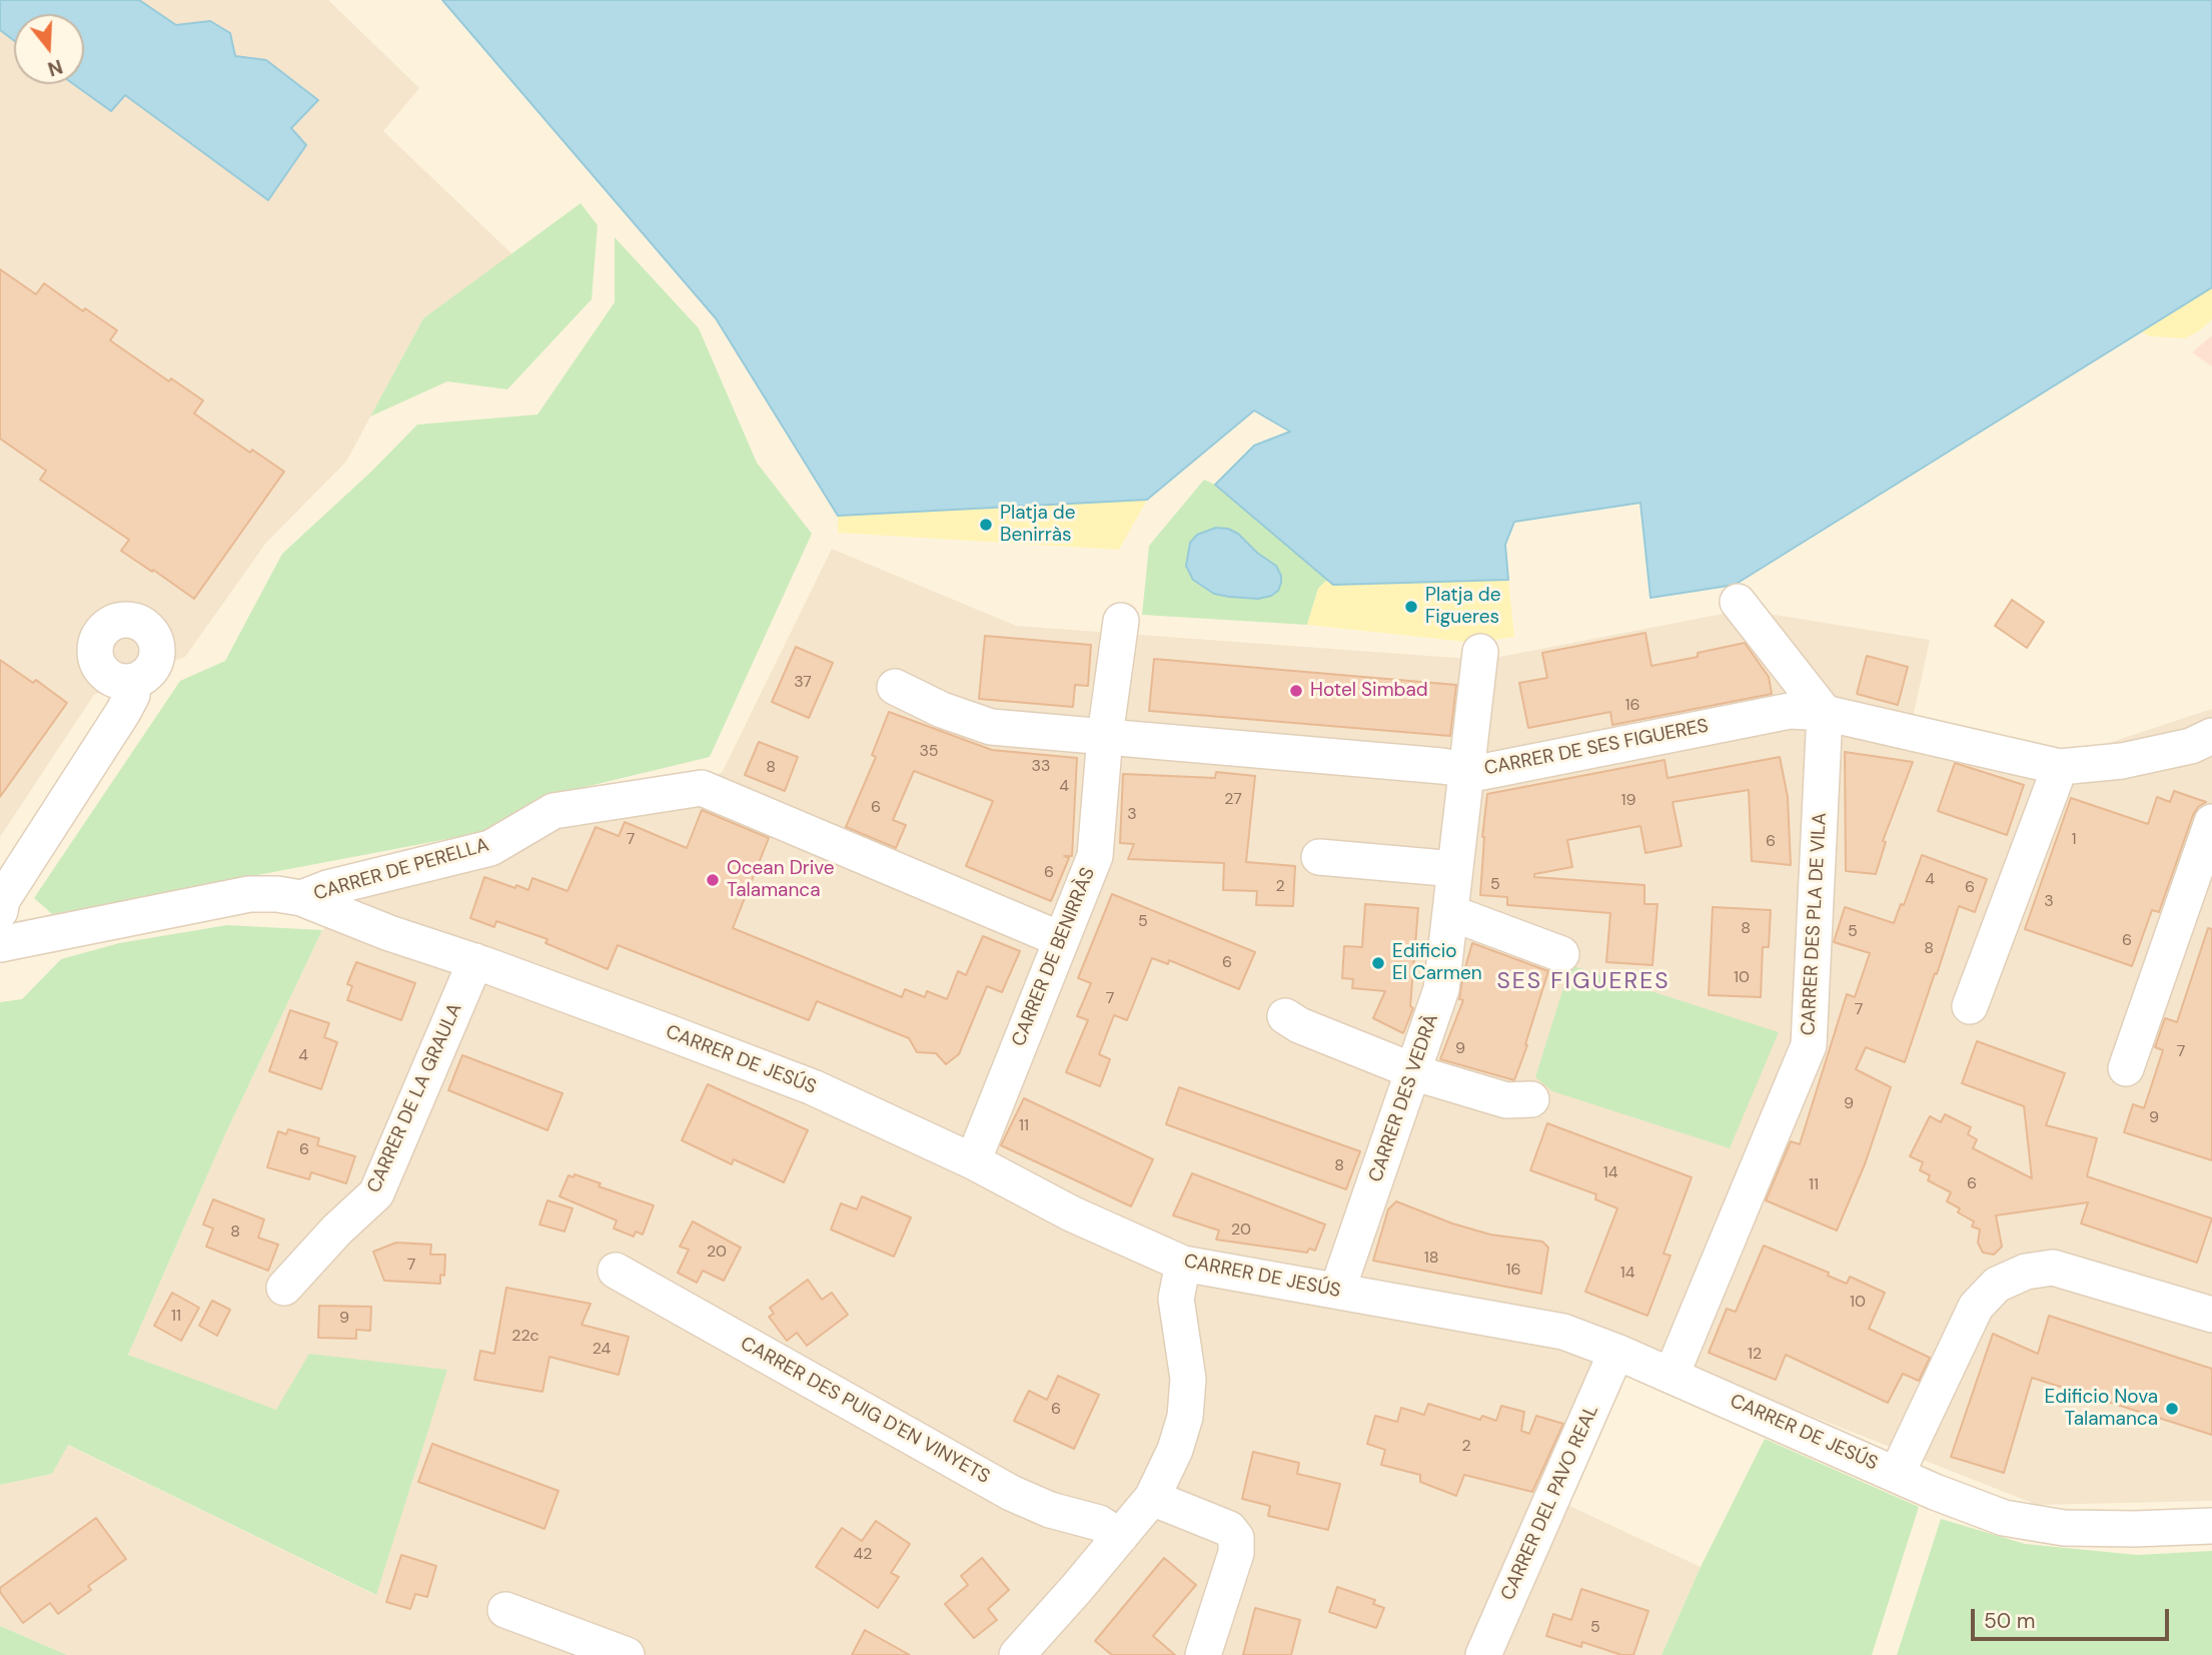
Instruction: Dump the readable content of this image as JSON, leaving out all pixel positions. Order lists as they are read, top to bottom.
{
  "streets": {
    "street": [
      "CARRER DE SES FIGUERES",
      "CARRER DE PERELLA",
      "CARRER DES PLA DE VILA",
      "CARRER DE BENIRRÀS",
      "CARRER DE JESÚS",
      "CARRER DE LA GRAULA",
      "CARRER DES VEDRÀ",
      "CARRER DES PUIG D'EN VINYETS",
      "CARRER DEL PAVO REAL"
    ]
  },
  "crossings": [
    ["CARRER DE SES FIGUERES", "CARRER DES PLA DE VILA"],
    ["CARRER DE SES FIGUERES", "CARRER DE BENIRRÀS"],
    ["CARRER DE SES FIGUERES", "CARRER DES VEDRÀ"],
    ["CARRER DE PERELLA", "CARRER DE BENIRRÀS"],
    ["CARRER DE PERELLA", "CARRER DE JESÚS"],
    ["CARRER DES PLA DE VILA", "CARRER DE JESÚS"],
    ["CARRER DE BENIRRÀS", "CARRER DE JESÚS"],
    ["CARRER DE JESÚS", "CARRER DE LA GRAULA"],
    ["CARRER DE JESÚS", "CARRER DES VEDRÀ"],
    ["CARRER DE JESÚS", "CARRER DEL PAVO REAL"]
  ],
  "districts": ["SES FIGUERES"],
  "places": [
    "Platja de Benirràs",
    "Platja de Figueres",
    "Hotel Simbad",
    "Ocean Drive Talamanca",
    "Edificio El Carmen",
    "Edificio Nova Talamanca"
  ],
  "house_numbers": [
    "37",
    "16",
    "35",
    "33",
    "8",
    "4",
    "27",
    "19",
    "6",
    "3",
    "7",
    "1",
    "6",
    "6",
    "4",
    "5",
    "2",
    "6",
    "3",
    "5",
    "8",
    "5",
    "6",
    "8",
    "6",
    "10",
    "7",
    "7",
    "9",
    "7",
    "4",
    "9",
    "9",
    "11",
    "6",
    "8",
    "14",
    "6",
    "11",
    "20",
    "8",
    "20",
    "18",
    "7",
    "16",
    "14",
    "10",
    "11",
    "9",
    "22c",
    "24",
    "12",
    "6",
    "2",
    "42",
    "5"
  ],
  "scale_bar": "50 m",
  "north": "bottom"
}
